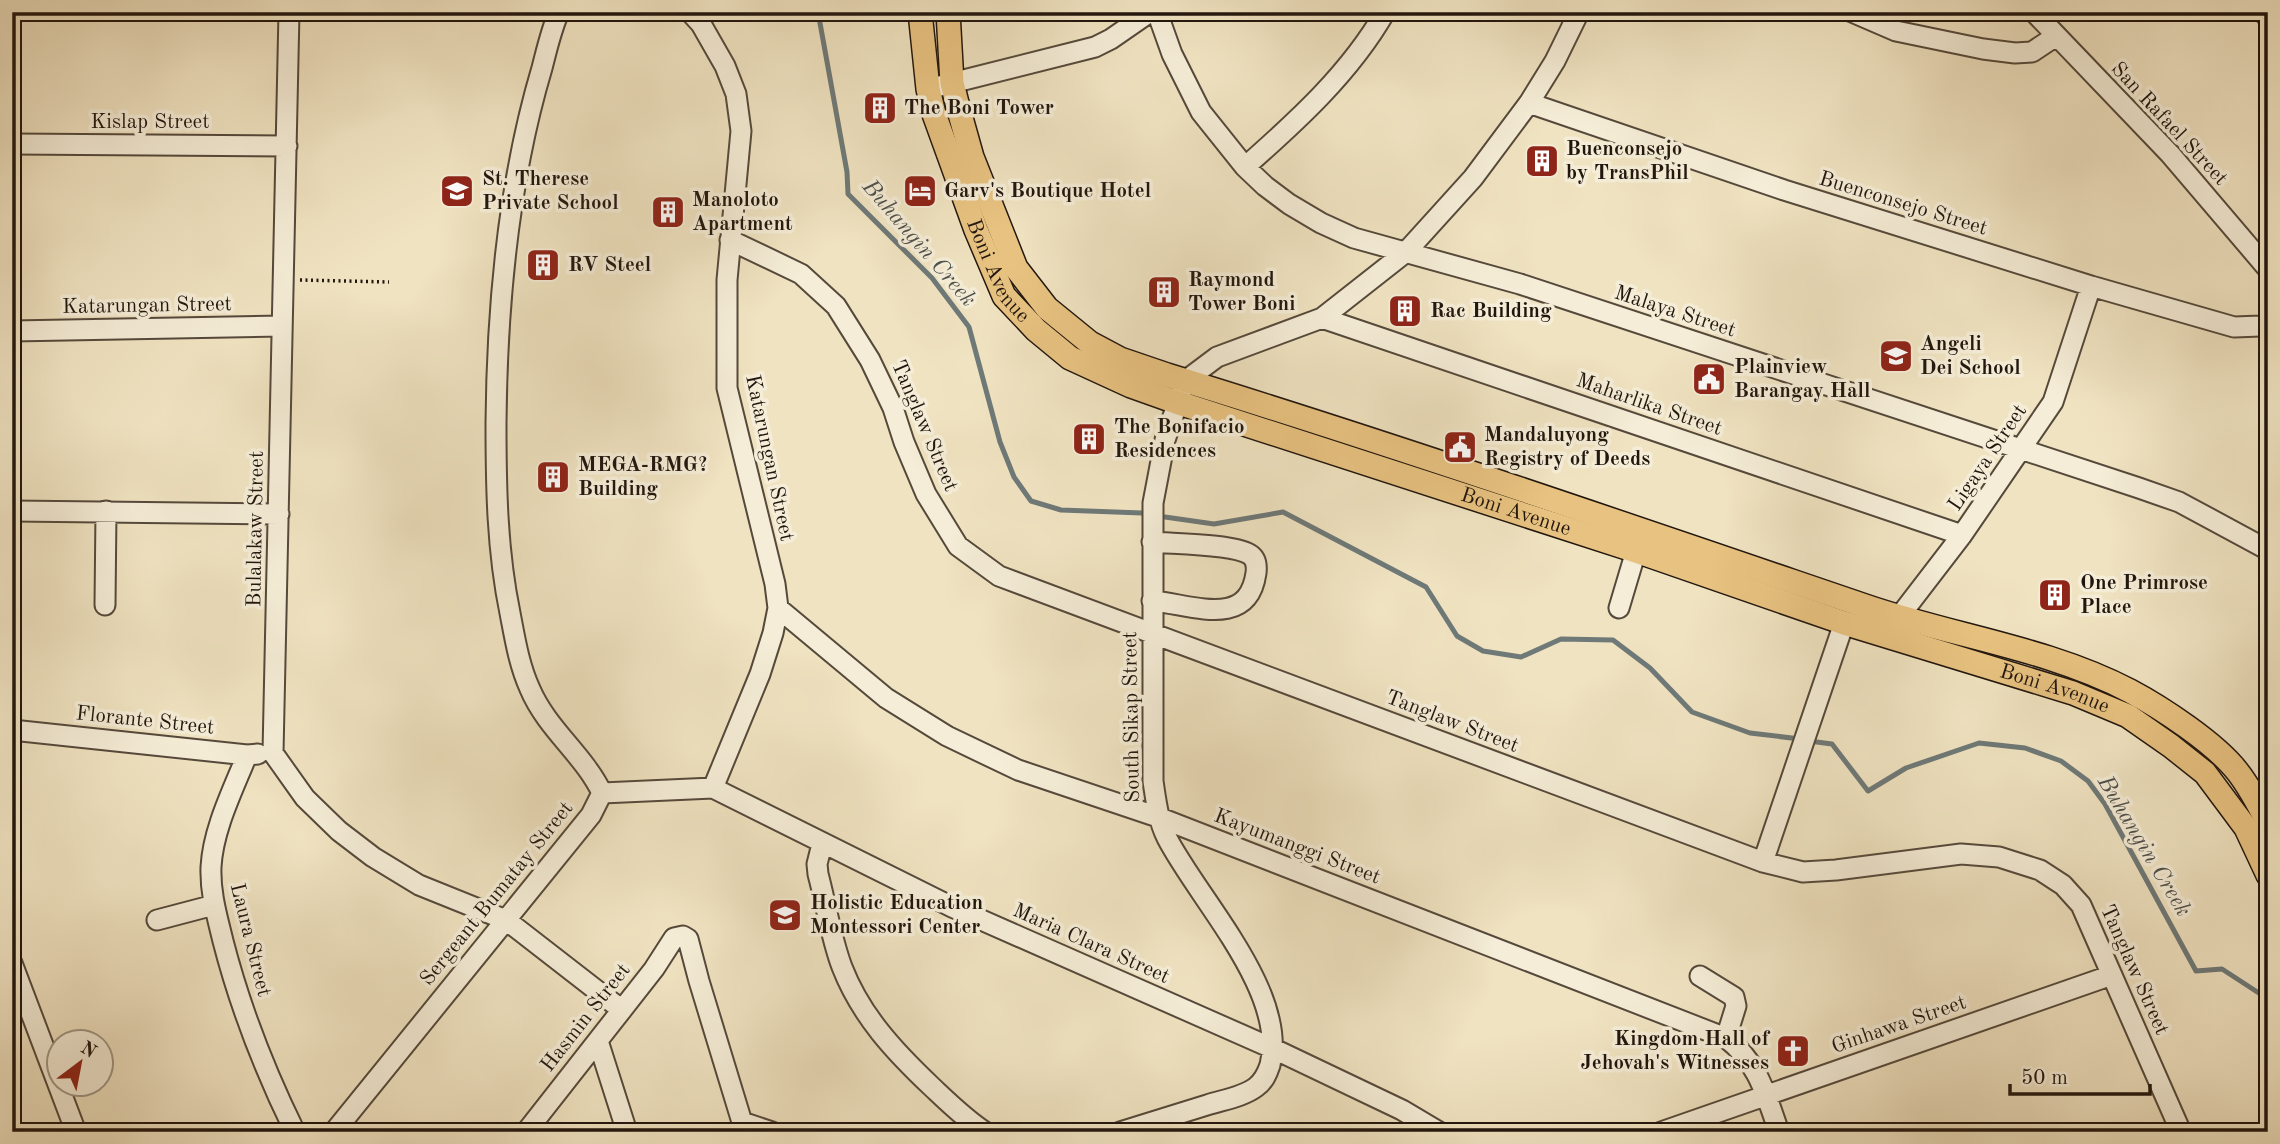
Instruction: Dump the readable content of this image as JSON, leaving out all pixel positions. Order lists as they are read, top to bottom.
{
  "streets": {
    "main road": ["Boni Avenue"],
    "street": [
      "Kislap Street",
      "San Rafael Street",
      "Buenconsejo Street",
      "Katarungan Street",
      "Malaya Street",
      "Maharlika Street",
      "Tanglaw Street",
      "Ligaya Street",
      "Bulalakaw Street",
      "South Sikap Street",
      "Florante Street",
      "Kayumanggi Street",
      "Sergeant Bumatay Street",
      "Laura Street",
      "Maria Clara Street",
      "Hasmin Street",
      "Ginhawa Street"
    ]
  },
  "crossings": [
    ["Kislap Street", "Bulalakaw Street"],
    ["Buenconsejo Street", "Ligaya Street"],
    ["Boni Avenue", "Ligaya Street"],
    ["Boni Avenue", "South Sikap Street"],
    ["Katarungan Street", "Tanglaw Street"],
    ["Katarungan Street", "Bulalakaw Street"],
    ["Katarungan Street", "Kayumanggi Street"],
    ["Katarungan Street", "Maria Clara Street"],
    ["Malaya Street", "Ligaya Street"],
    ["Maharlika Street", "Ligaya Street"],
    ["Tanglaw Street", "South Sikap Street"],
    ["Tanglaw Street", "Ginhawa Street"],
    ["Bulalakaw Street", "Florante Street"],
    ["South Sikap Street", "Kayumanggi Street"],
    ["South Sikap Street", "Maria Clara Street"],
    ["Florante Street", "Laura Street"],
    ["Kayumanggi Street", "Ginhawa Street"],
    ["Sergeant Bumatay Street", "Maria Clara Street"]
  ],
  "water": ["Buhangin Creek"],
  "places": {
    "building": [
      "The Boni Tower",
      "Buenconsejo by TransPhil",
      "Manoloto Apartment",
      "RV Steel",
      "Raymond Tower Boni",
      "Rac Building",
      "The Bonifacio Residences",
      "MEGA-RMG? Building",
      "One Primrose Place"
    ],
    "school or university": ["St. Therese Private School", "Angeli Dei School", "Holistic Education Montessori Center"],
    "hotel": ["Garv's Boutique Hotel"],
    "public building": ["Plainview Barangay Hall", "Mandaluyong Registry of Deeds"],
    "church": ["Kingdom Hall of Jehovah's Witnesses"]
  },
  "scale_bar": "50 m",
  "north": "top right"
}
